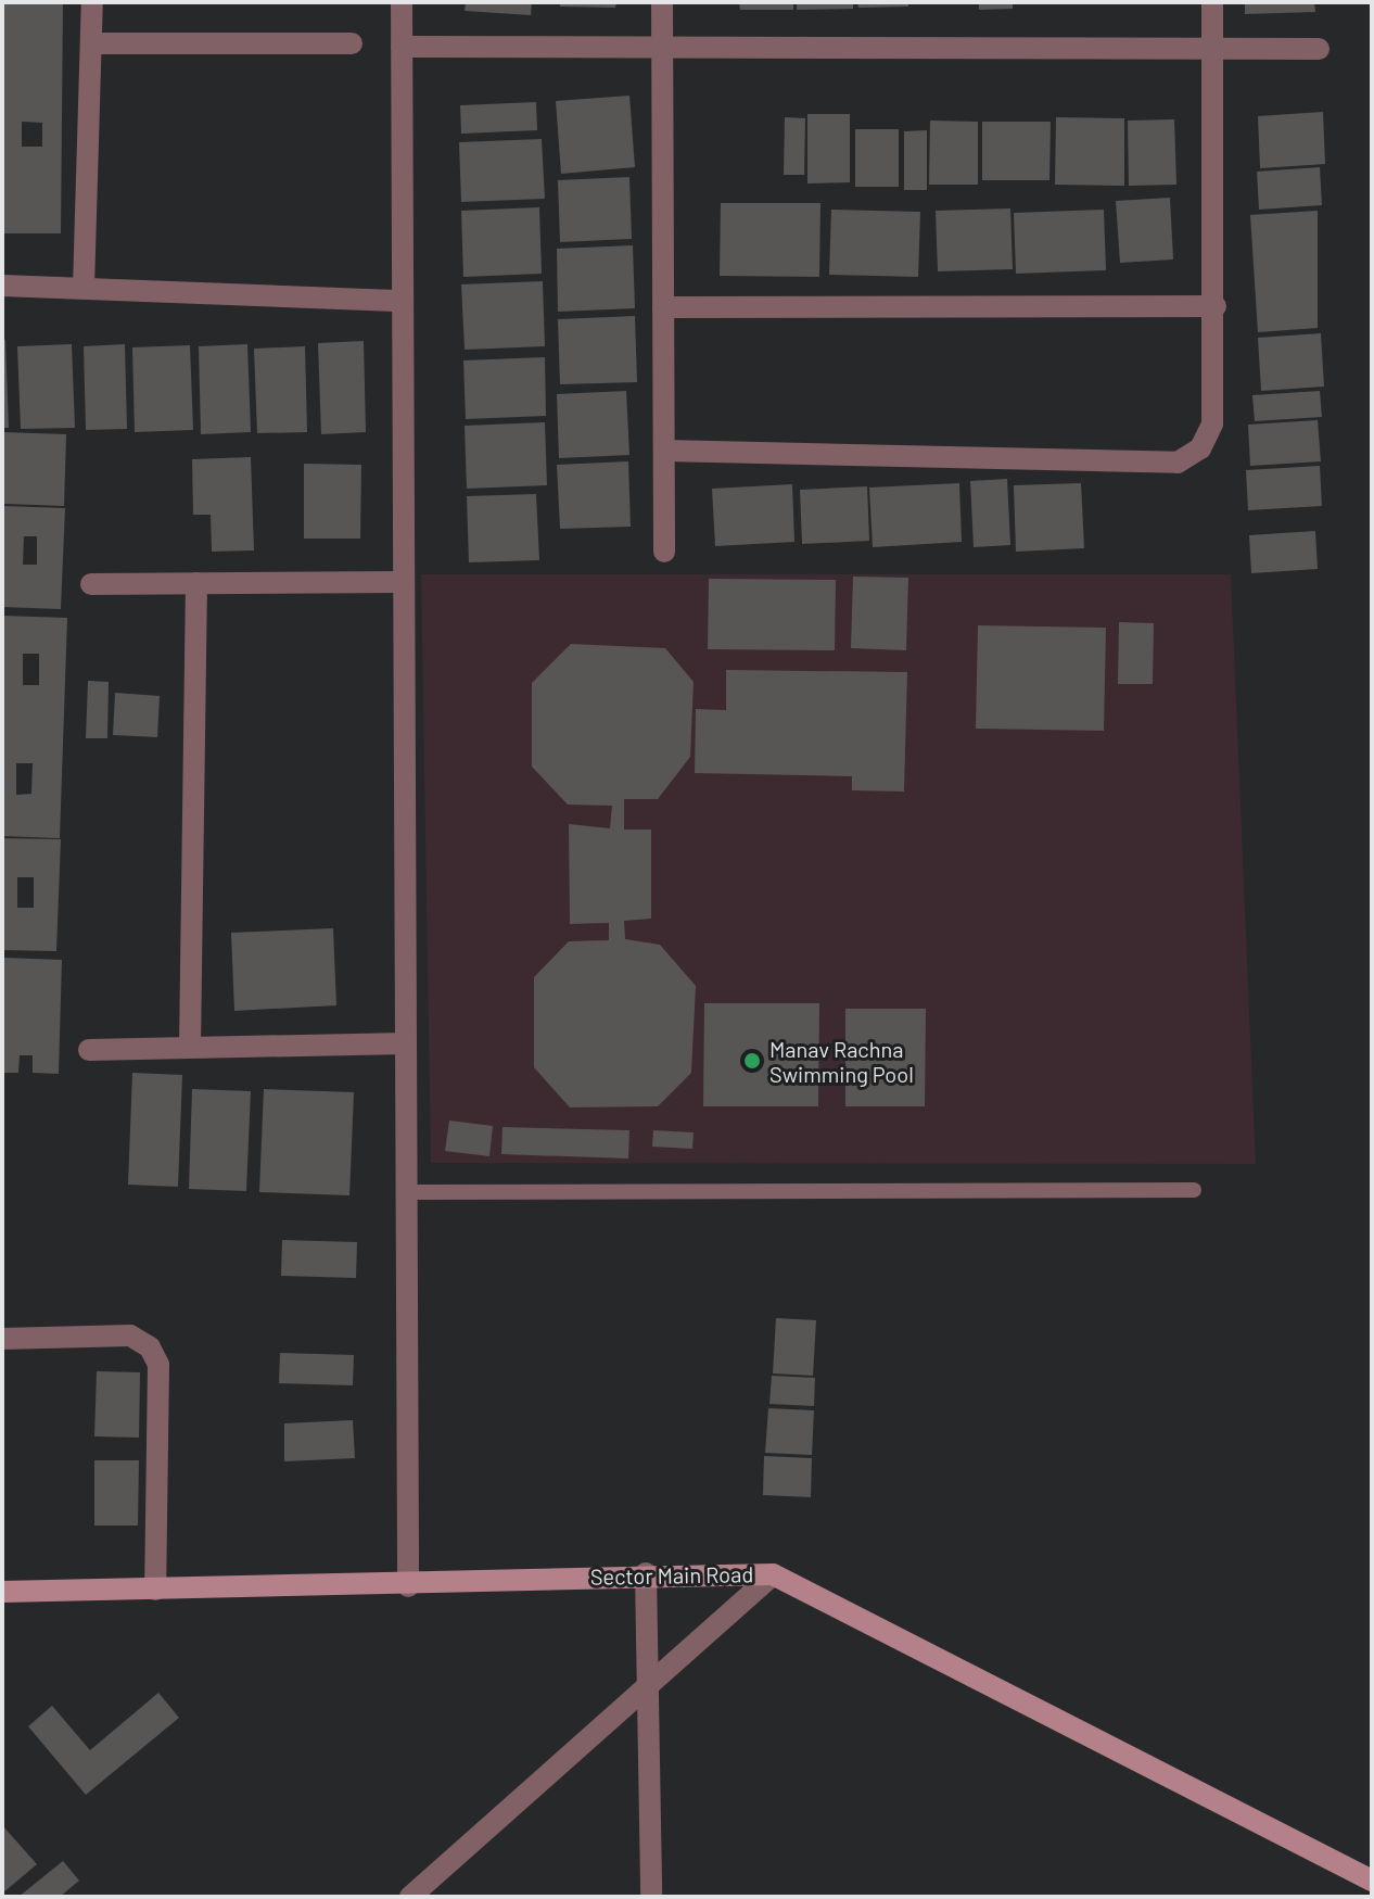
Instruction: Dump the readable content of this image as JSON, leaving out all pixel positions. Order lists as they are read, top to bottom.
{
  "streets": {
    "street": ["Sector Main Road"]
  },
  "places": ["Manav Rachna Swimming Pool"]
}
